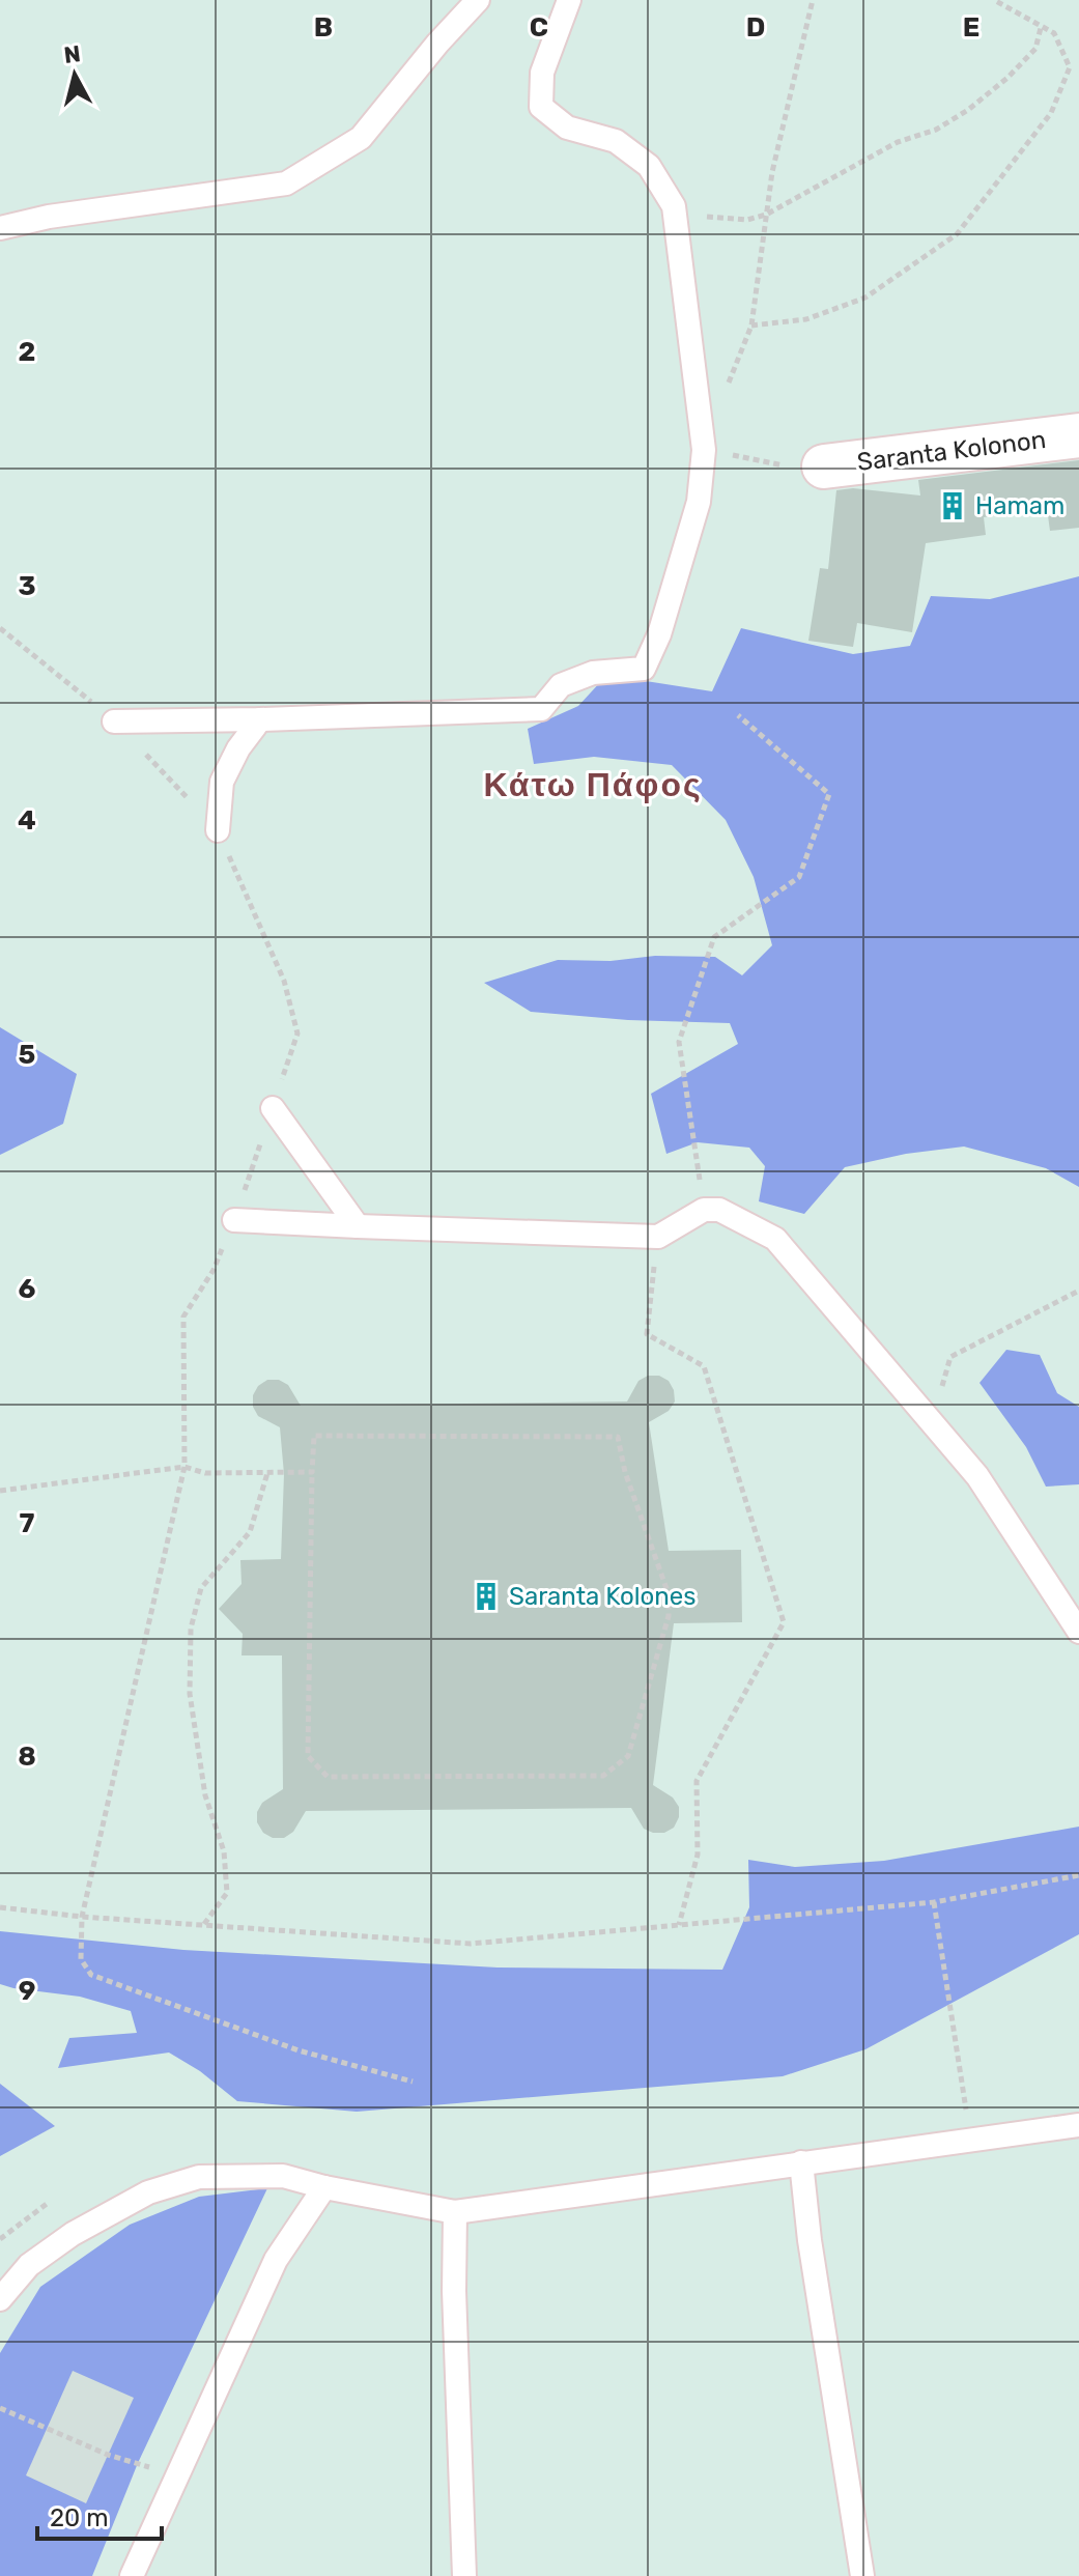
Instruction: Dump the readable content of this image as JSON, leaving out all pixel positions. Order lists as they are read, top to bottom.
{
  "streets": {
    "street": ["Saranta Kolonon"]
  },
  "districts": ["Κάτω Πάφος"],
  "places": {
    "building": ["Hamam", "Saranta Kolones"]
  },
  "scale_bar": "20 m",
  "north": "top",
  "grid": {
    "columns": [
      "B",
      "C",
      "D",
      "E"
    ],
    "rows": [
      "2",
      "3",
      "4",
      "5",
      "6",
      "7",
      "8",
      "9"
    ]
  }
}
